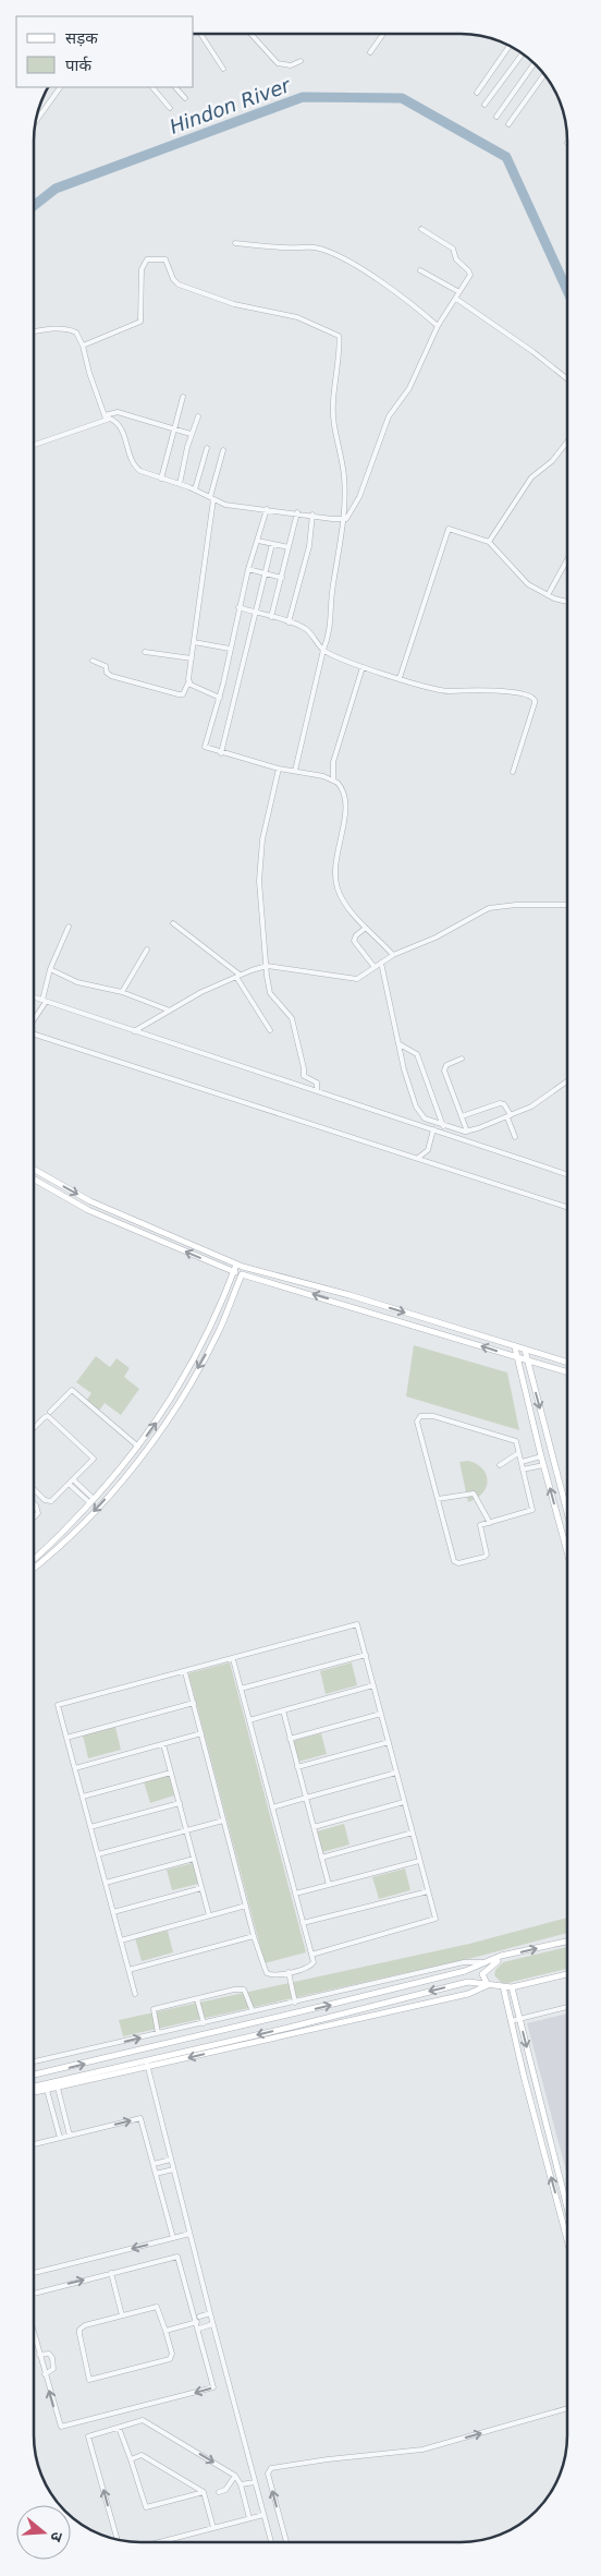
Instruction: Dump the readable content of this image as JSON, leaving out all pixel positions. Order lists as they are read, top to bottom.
{
  "water": ["Hindon River"],
  "legend": ["सड़क", "पार्क"],
  "north": "right"
}
